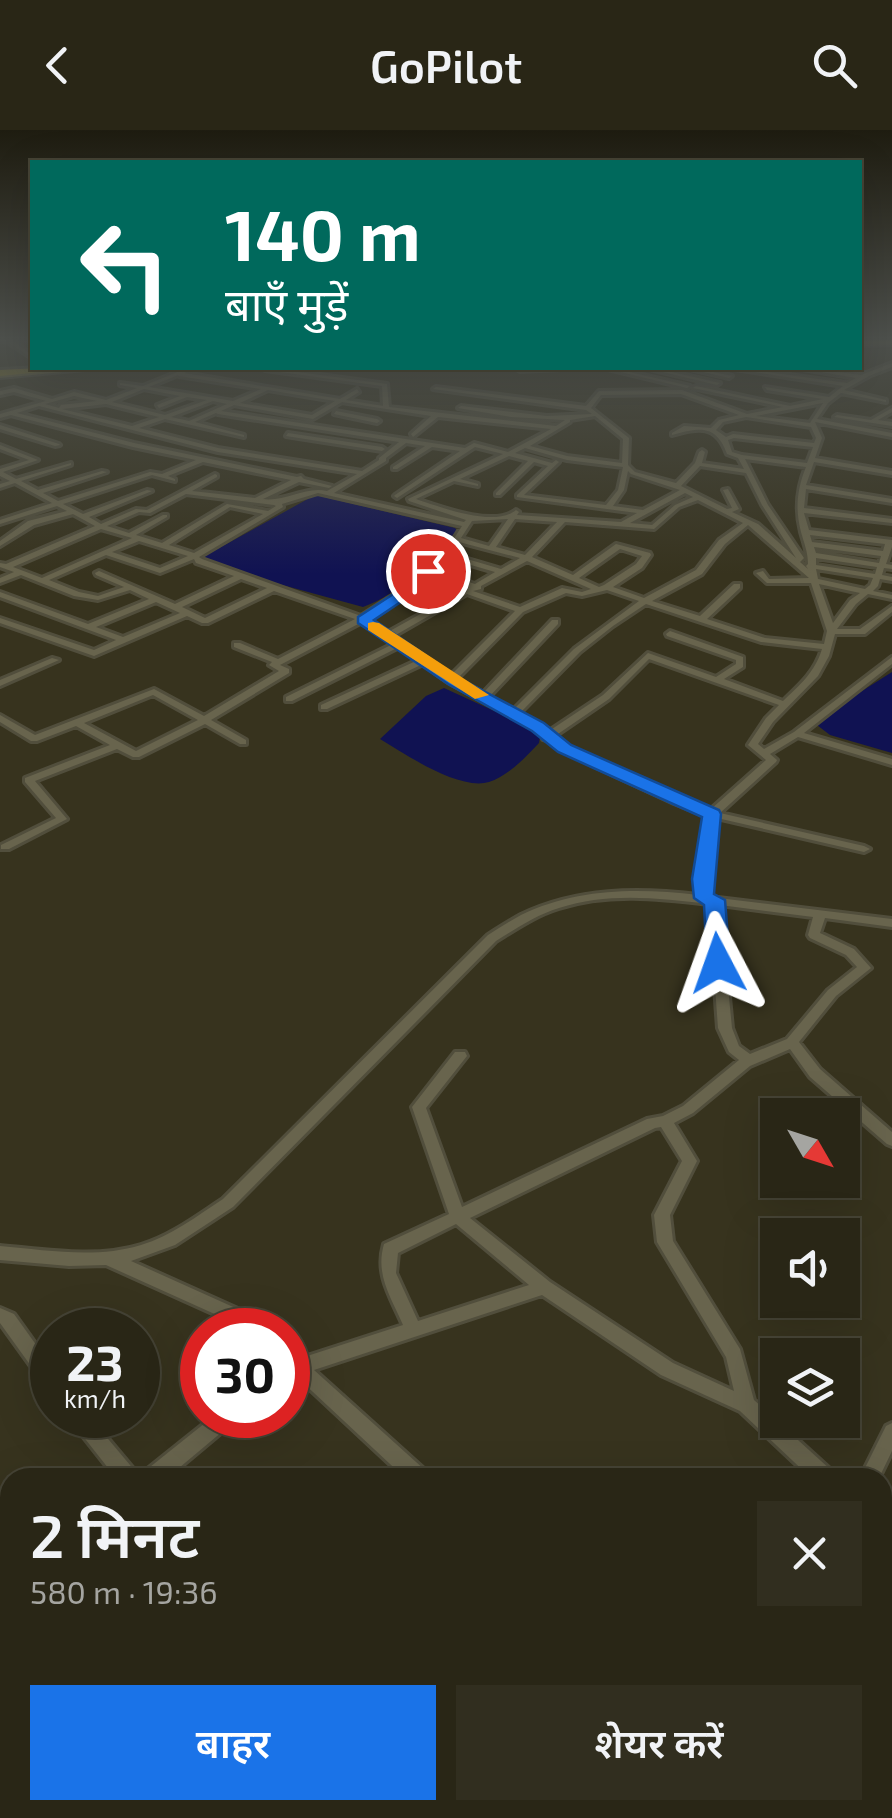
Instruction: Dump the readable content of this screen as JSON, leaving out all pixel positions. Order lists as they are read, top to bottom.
{
  "north": "bottom right",
  "page": {
    "header": "GoPilot",
    "turn": ["140 m", "बाएँ मुड़ें"],
    "speed": "23 km/h",
    "limit": "30",
    "heading": ["2 मिनट", "580 m · 19:36"],
    "buttons": ["बाहर", "शेयर करें"]
  }
}
